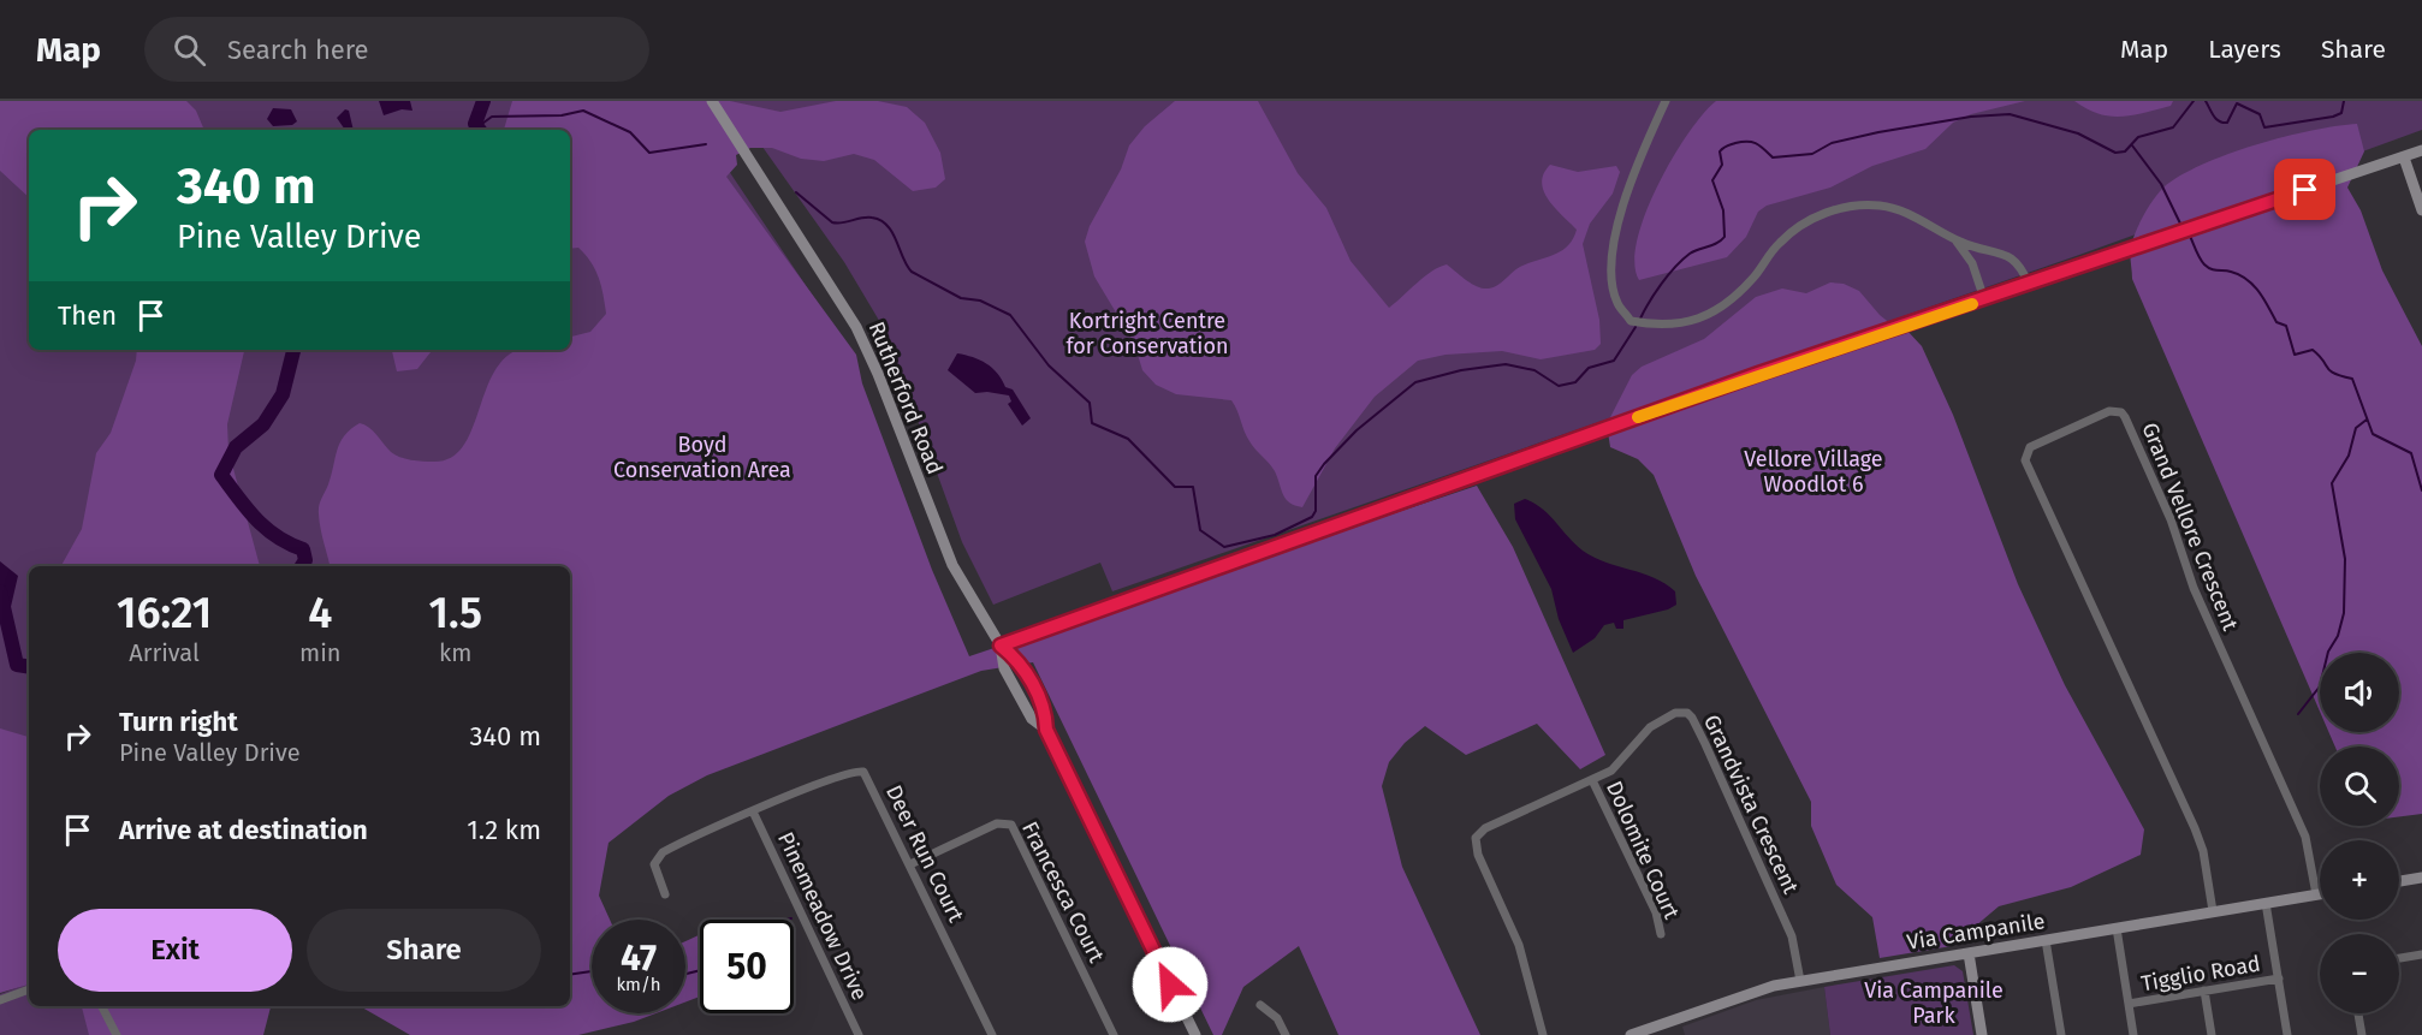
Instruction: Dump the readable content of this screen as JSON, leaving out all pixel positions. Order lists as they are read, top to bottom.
{
  "streets": {
    "street": [
      "Rutherford Road",
      "Grand Vellore Crescent",
      "Grandvista Crescent",
      "Dolomite Court",
      "Deer Run Court",
      "Francesca Court",
      "Pinemeadow Drive",
      "Via Campanile",
      "Tigglio Road"
    ]
  },
  "crossings": [
    ["Grand Vellore Crescent", "Via Campanile"],
    ["Grandvista Crescent", "Dolomite Court"],
    ["Grandvista Crescent", "Via Campanile"],
    ["Deer Run Court", "Francesca Court"],
    ["Deer Run Court", "Pinemeadow Drive"]
  ],
  "parks": [
    "Kortright Centre for Conservation",
    "Boyd Conservation Area",
    "Vellore Village Woodlot 6",
    "Via Campanile Park"
  ],
  "page": {
    "header": "Map",
    "search": "Search here",
    "nav": ["Map", "Layers", "Share"],
    "turn": ["340 m", "Pine Valley Drive"],
    "then": "Then",
    "eta": [
      "16:21",
      "Arrival",
      "4",
      "min",
      "1.5",
      "km"
    ],
    "map_buttons": ["+", "−"],
    "list": [
      {
        "name": "Turn right",
        "note": "Pine Valley Drive",
        "value": "340 m"
      },
      {
        "name": "Arrive at destination",
        "value": "1.2 km"
      }
    ],
    "buttons": ["Exit", "Share"],
    "speed": "47 km/h",
    "limit": "50"
  }
}
